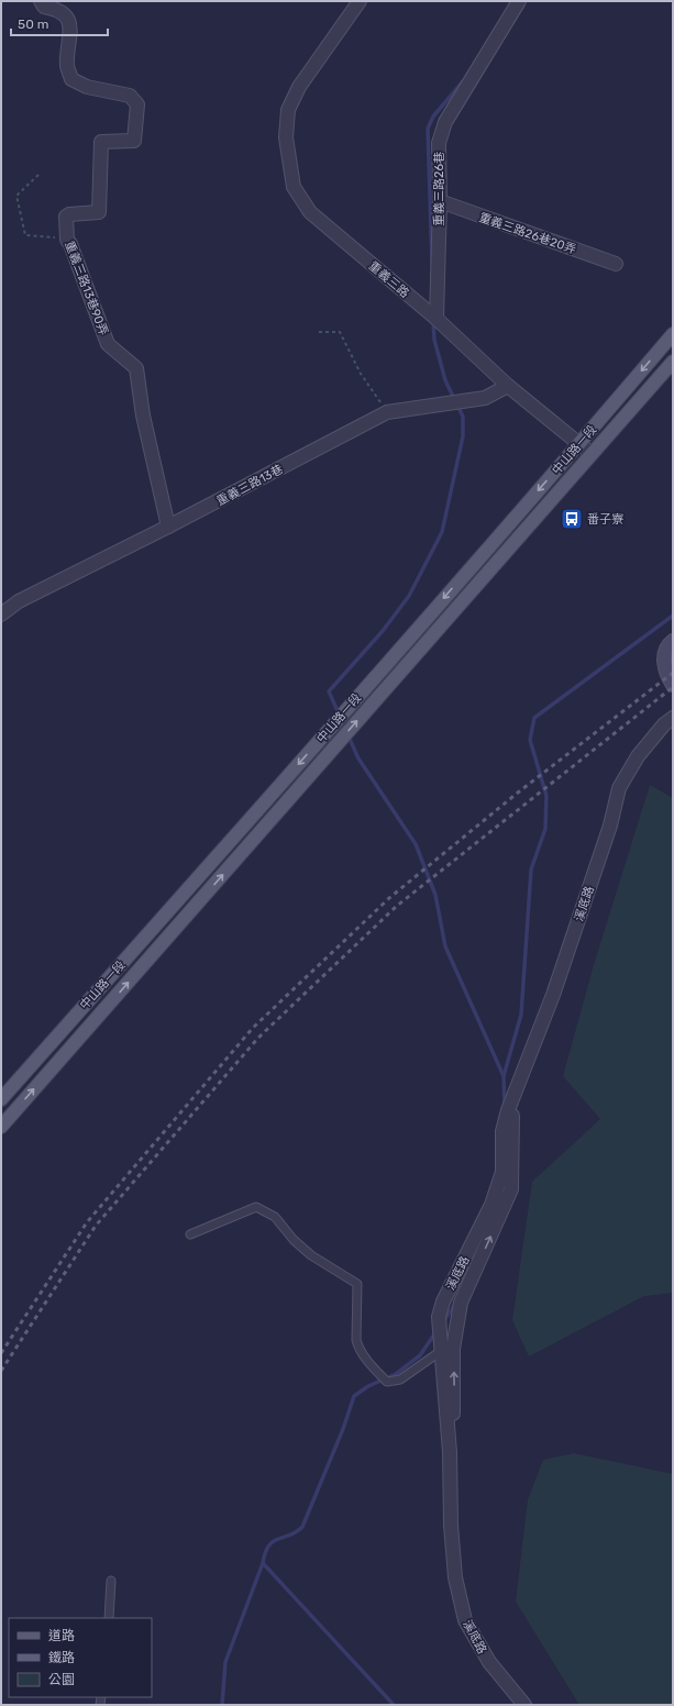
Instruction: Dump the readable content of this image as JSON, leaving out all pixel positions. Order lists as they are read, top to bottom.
{
  "streets": {
    "main road": ["中山路一段"],
    "street": [
      "重義三路26巷",
      "重義三路26巷20弄",
      "重義三路",
      "重義三路13巷90弄",
      "重義三路13巷",
      "溪底路"
    ]
  },
  "crossings": [
    ["重義三路26巷", "重義三路26巷20弄"],
    ["重義三路26巷", "重義三路"],
    ["重義三路", "中山路一段"],
    ["重義三路", "重義三路13巷"],
    ["重義三路13巷90弄", "重義三路13巷"]
  ],
  "places": {
    "bus stop": ["番子寮"]
  },
  "legend": ["道路", "鐵路", "公園"],
  "scale_bar": "50 m"
}
